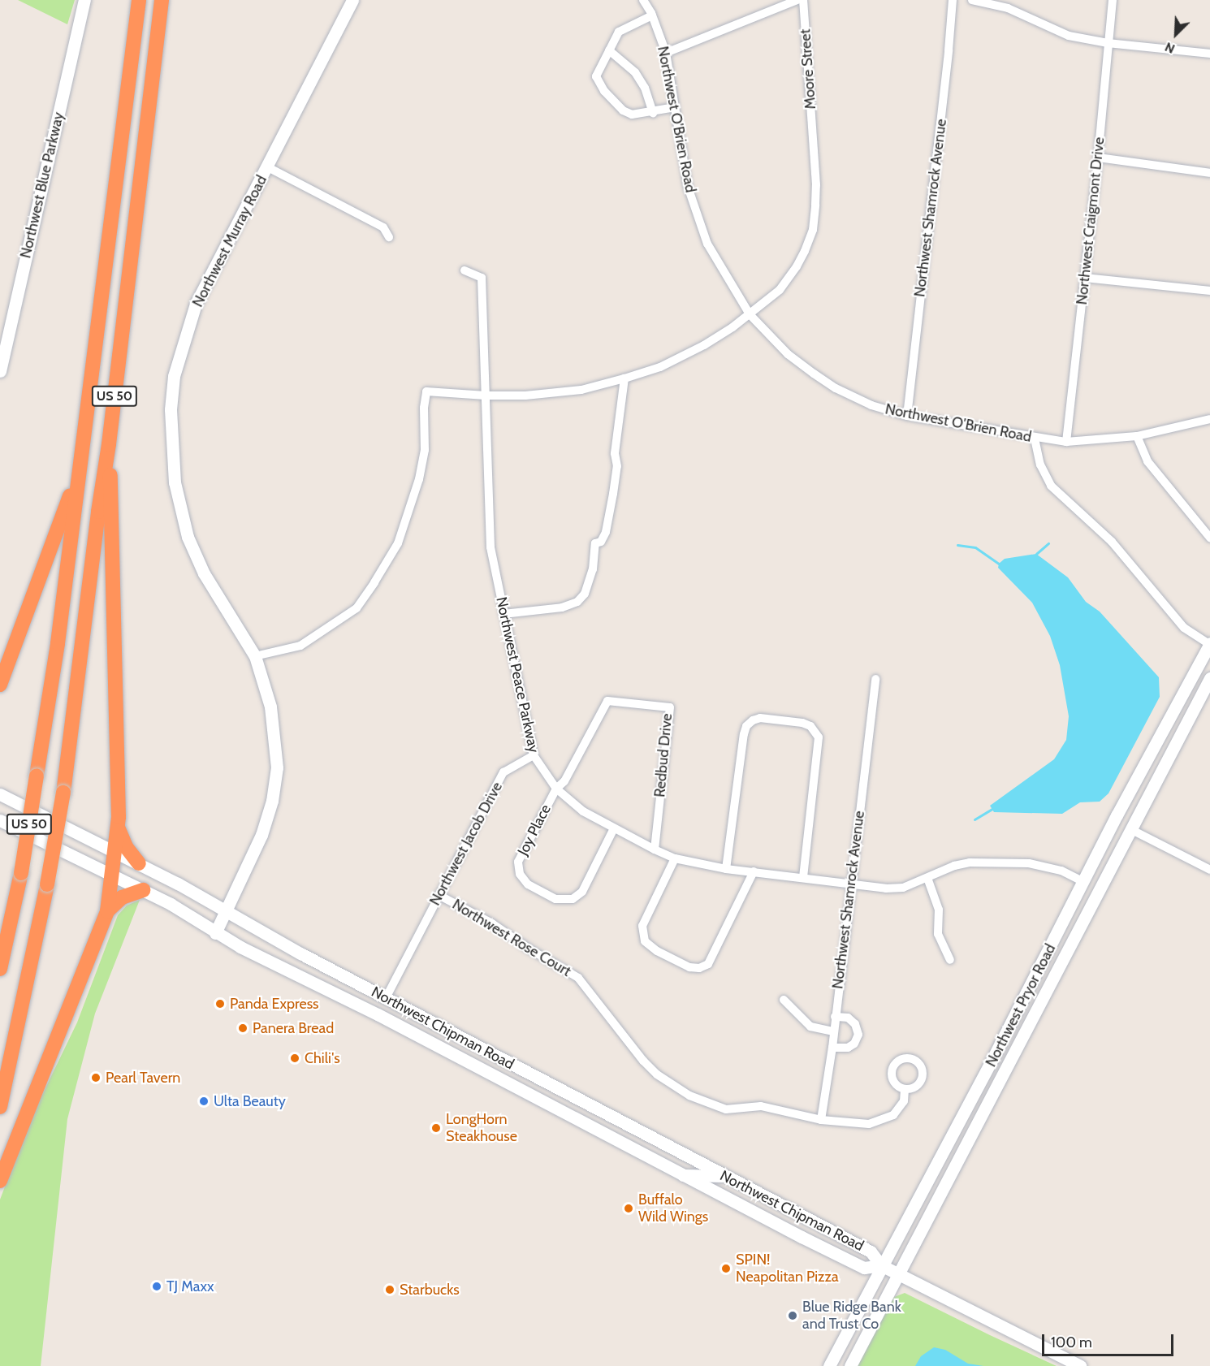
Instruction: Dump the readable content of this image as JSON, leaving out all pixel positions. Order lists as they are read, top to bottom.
{
  "streets": {
    "highway": ["US 50"],
    "main road": [
      "Northwest Blue Parkway",
      "Northwest Murray Road",
      "Northwest Pryor Road",
      "Northwest Chipman Road"
    ],
    "street": [
      "Moore Street",
      "Northwest O'Brien Road",
      "Northwest Shamrock Avenue",
      "Northwest Craigmont Drive",
      "Northwest Peace Parkway",
      "Redbud Drive",
      "Joy Place",
      "Northwest Jacob Drive",
      "Northwest Rose Court"
    ]
  },
  "crossings": [
    ["Moore Street", "Northwest O'Brien Road"],
    ["Moore Street", "Northwest Murray Road"],
    ["Moore Street", "Northwest Peace Parkway"],
    ["Northwest O'Brien Road", "Northwest Shamrock Avenue"],
    ["Northwest O'Brien Road", "Northwest Craigmont Drive"],
    ["Northwest Shamrock Avenue", "Northwest Peace Parkway"],
    ["Northwest Shamrock Avenue", "Northwest Rose Court"],
    ["Northwest Murray Road", "Northwest Chipman Road"],
    ["Northwest Peace Parkway", "Redbud Drive"],
    ["Northwest Peace Parkway", "Joy Place"],
    ["Northwest Peace Parkway", "Northwest Jacob Drive"],
    ["Northwest Peace Parkway", "Northwest Pryor Road"],
    ["Redbud Drive", "Joy Place"],
    ["Northwest Jacob Drive", "Northwest Rose Court"],
    ["Northwest Jacob Drive", "Northwest Chipman Road"],
    ["Northwest Pryor Road", "Northwest Chipman Road"]
  ],
  "places": [
    "Panda Express",
    "Panera Bread",
    "Chili's",
    "Pearl Tavern",
    "Ulta Beauty",
    "LongHorn Steakhouse",
    "Buffalo Wild Wings",
    "SPIN! Neapolitan Pizza",
    "TJ Maxx",
    "Starbucks",
    "Blue Ridge Bank and Trust Co"
  ],
  "scale_bar": "100 m",
  "north": "bottom left"
}
